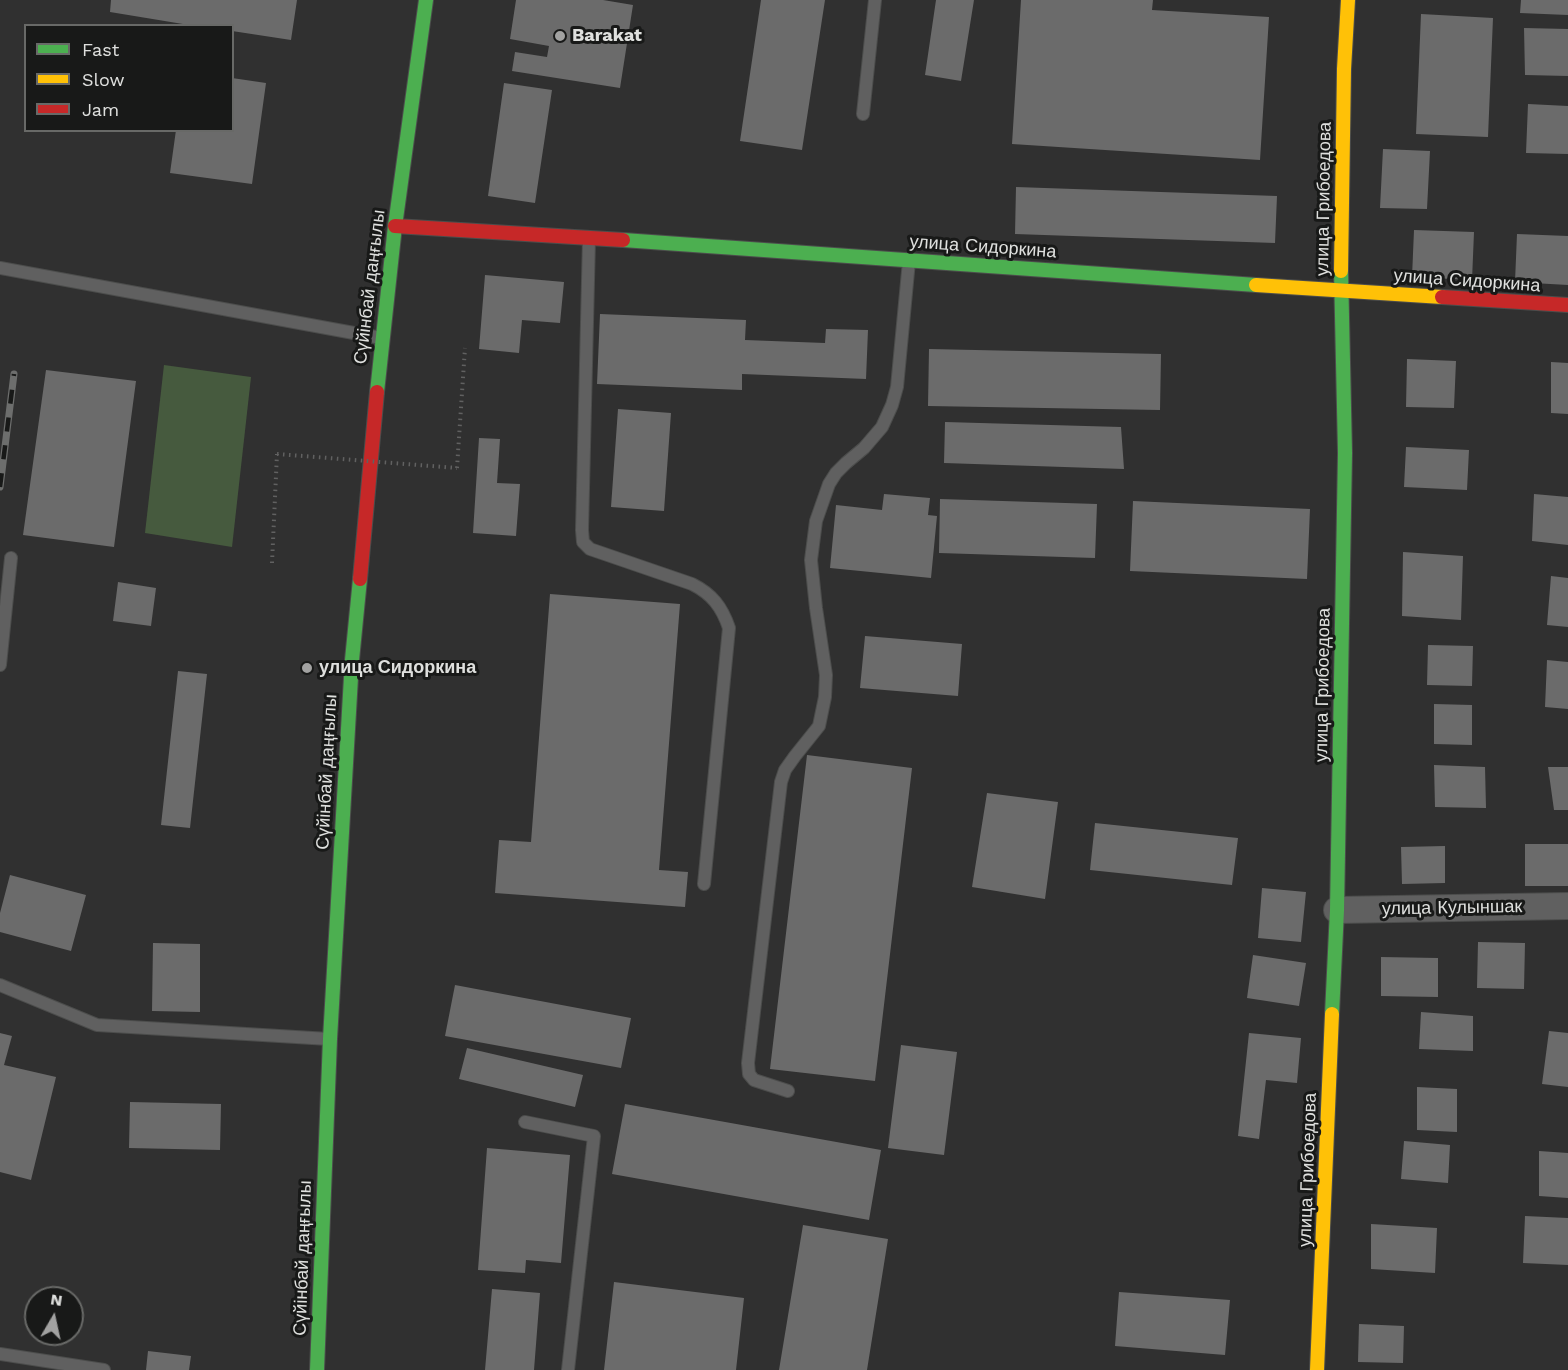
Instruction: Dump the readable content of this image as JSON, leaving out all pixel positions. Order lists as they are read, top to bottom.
{
  "streets": {
    "street": [
      "улица Грибоедова",
      "улица Сидоркина",
      "Сүйінбай даңғылы",
      "улица Кулыншак"
    ]
  },
  "crossings": [
    ["улица Грибоедова", "улица Сидоркина"],
    ["улица Грибоедова", "улица Кулыншак"],
    ["улица Сидоркина", "Сүйінбай даңғылы"]
  ],
  "places": ["Barakat", "улица Сидоркина"],
  "legend": ["Fast", "Slow", "Jam"],
  "north": "top"
}
